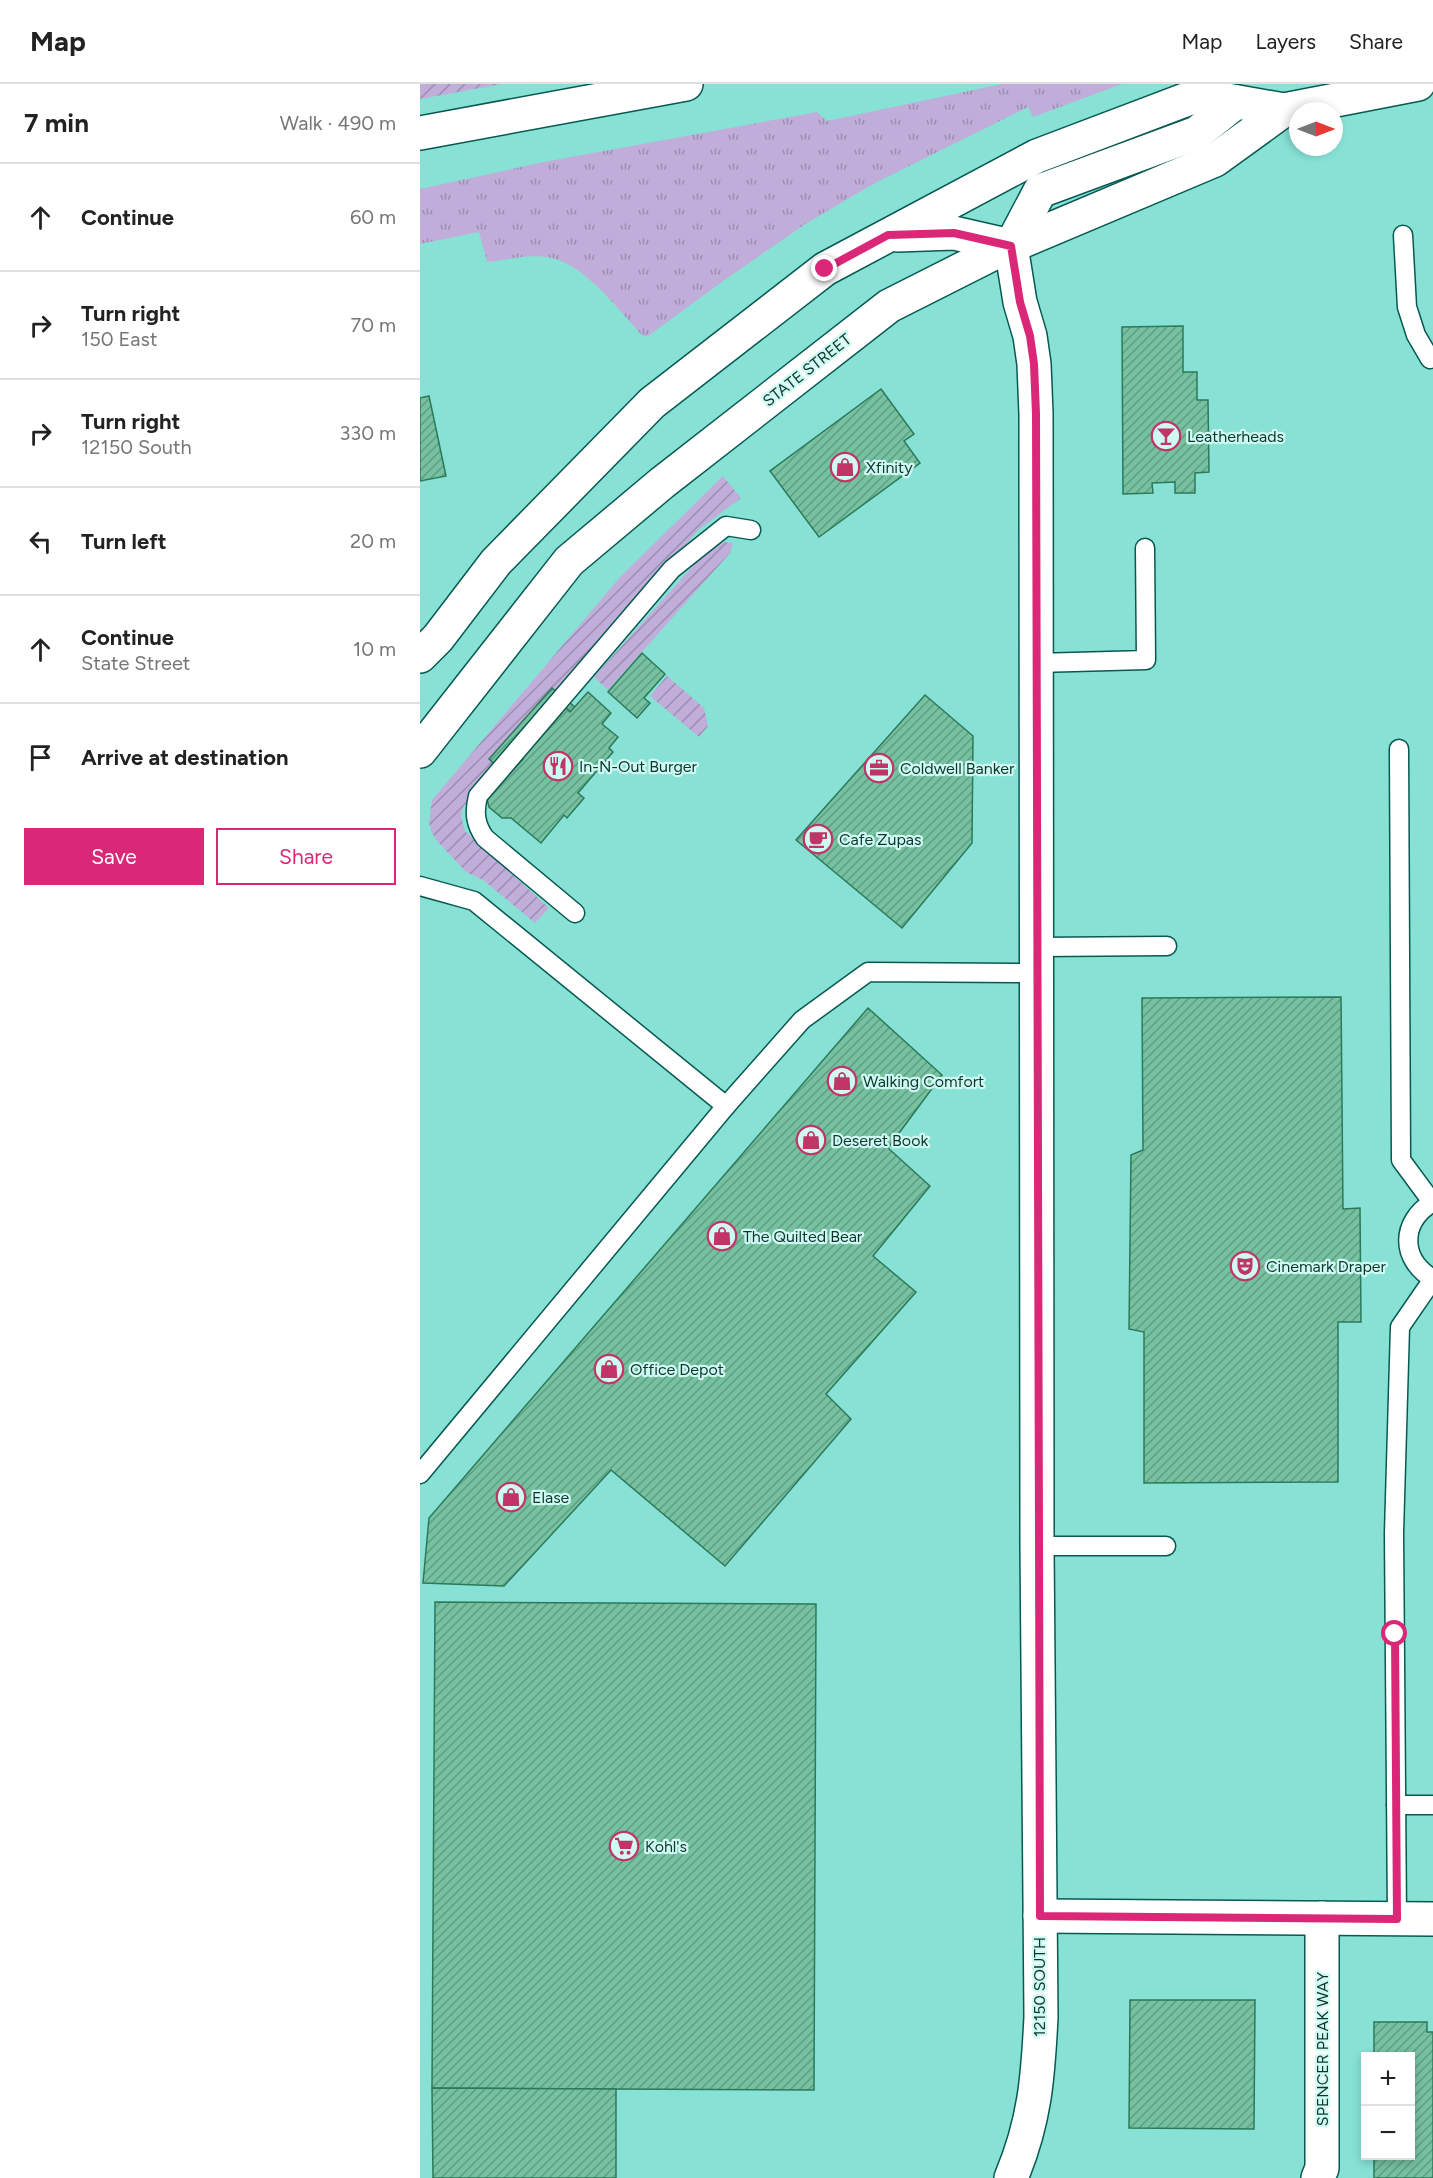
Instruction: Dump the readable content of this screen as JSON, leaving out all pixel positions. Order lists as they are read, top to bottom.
{
  "streets": {
    "main road": ["STATE STREET", "12150 SOUTH", "SPENCER PEAK WAY"]
  },
  "crossings": [
    ["STATE STREET", "12150 SOUTH"]
  ],
  "places": {
    "bar": ["Leatherheads"],
    "shop": [
      "Xfinity",
      "Walking Comfort",
      "Deseret Book",
      "The Quilted Bear",
      "Office Depot",
      "Elase"
    ],
    "restaurant": ["In-N-Out Burger"],
    "office": ["Coldwell Banker"],
    "cafe": ["Cafe Zupas"],
    "theatre": ["Cinemark Draper"],
    "supermarket": ["Kohl's"]
  },
  "north": "right",
  "page": {
    "header": "Map",
    "nav": ["Map", "Layers", "Share"],
    "heading": ["7 min", "Walk · 490 m"],
    "list": [
      ["Continue", "60 m"],
      ["Turn right", "150 East", "70 m"],
      ["Turn right", "12150 South", "330 m"],
      ["Turn left", "20 m"],
      ["Continue", "State Street", "10 m"],
      "Arrive at destination"
    ],
    "buttons": ["Save", "Share"],
    "map_buttons": ["+", "−"]
  }
}
